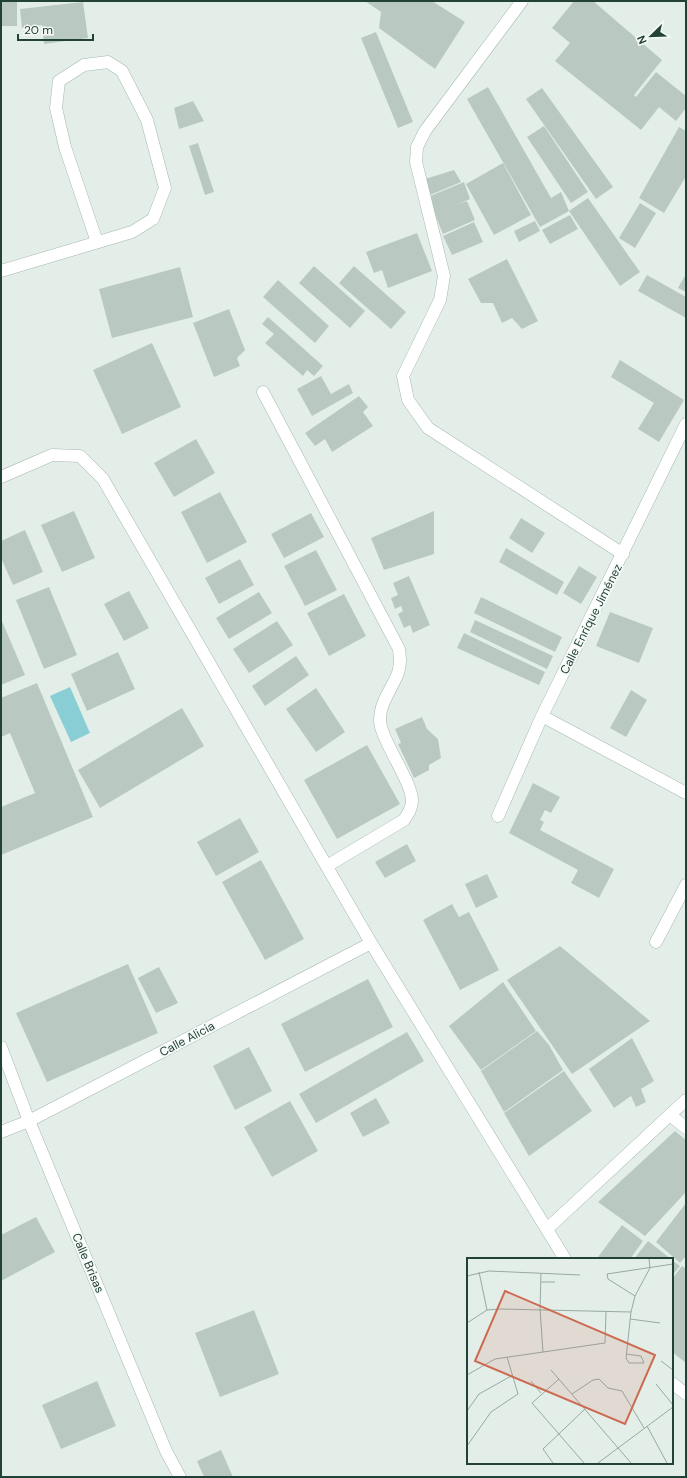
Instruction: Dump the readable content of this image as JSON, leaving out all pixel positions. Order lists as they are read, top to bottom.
{
  "streets": {
    "street": ["Calle Enrique Jiménez", "Calle Alicia", "Calle Brisas"]
  },
  "crossings": [
    ["Calle Alicia", "Calle Brisas"]
  ],
  "scale_bar": "20 m",
  "north": "bottom left"
}
